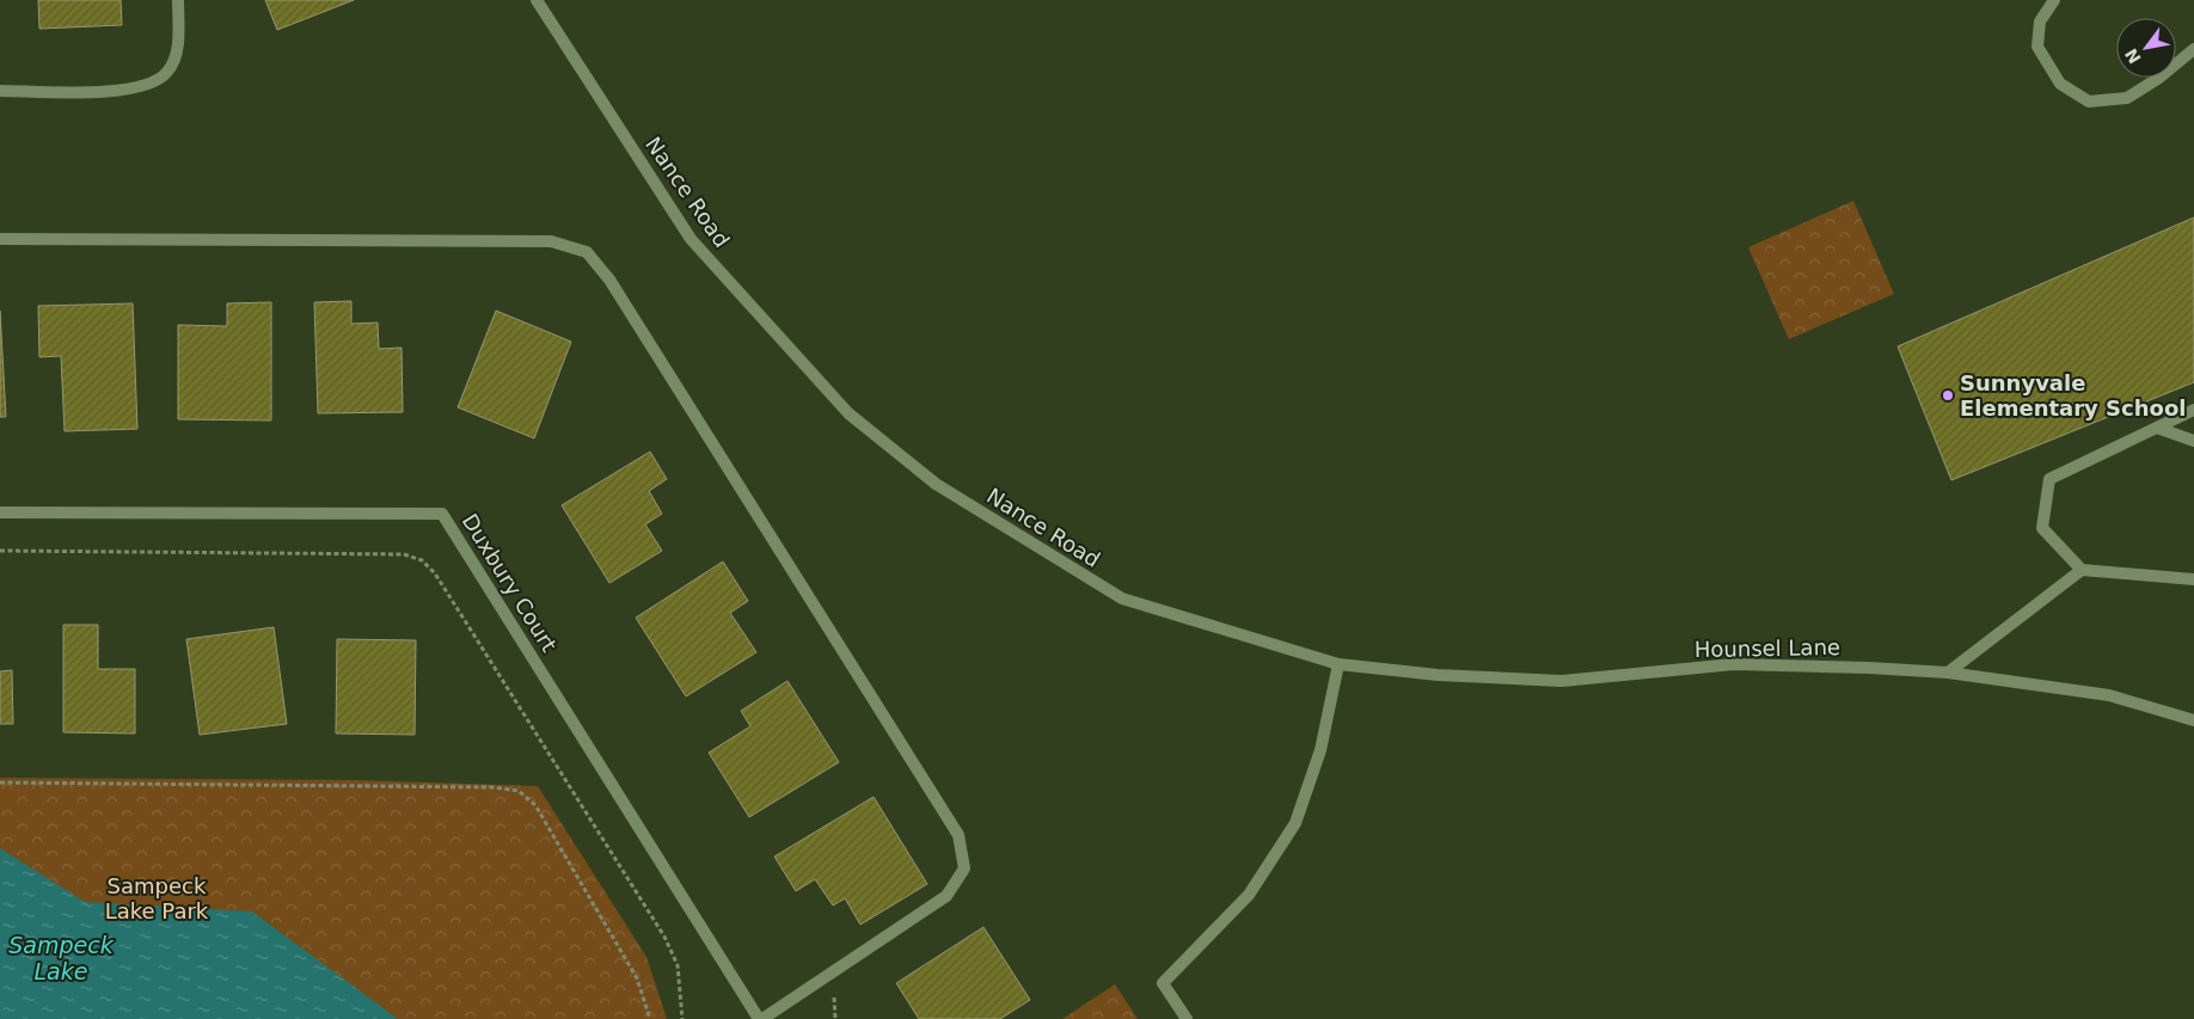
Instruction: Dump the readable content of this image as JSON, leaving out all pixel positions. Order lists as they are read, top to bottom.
{
  "streets": {
    "street": ["Nance Road", "Duxbury Court", "Hounsel Lane"]
  },
  "crossings": [
    ["Nance Road", "Hounsel Lane"]
  ],
  "water": ["Sampeck Lake"],
  "parks": ["Sampeck Lake Park"],
  "places": ["Sunnyvale Elementary School"],
  "north": "bottom left"
}
